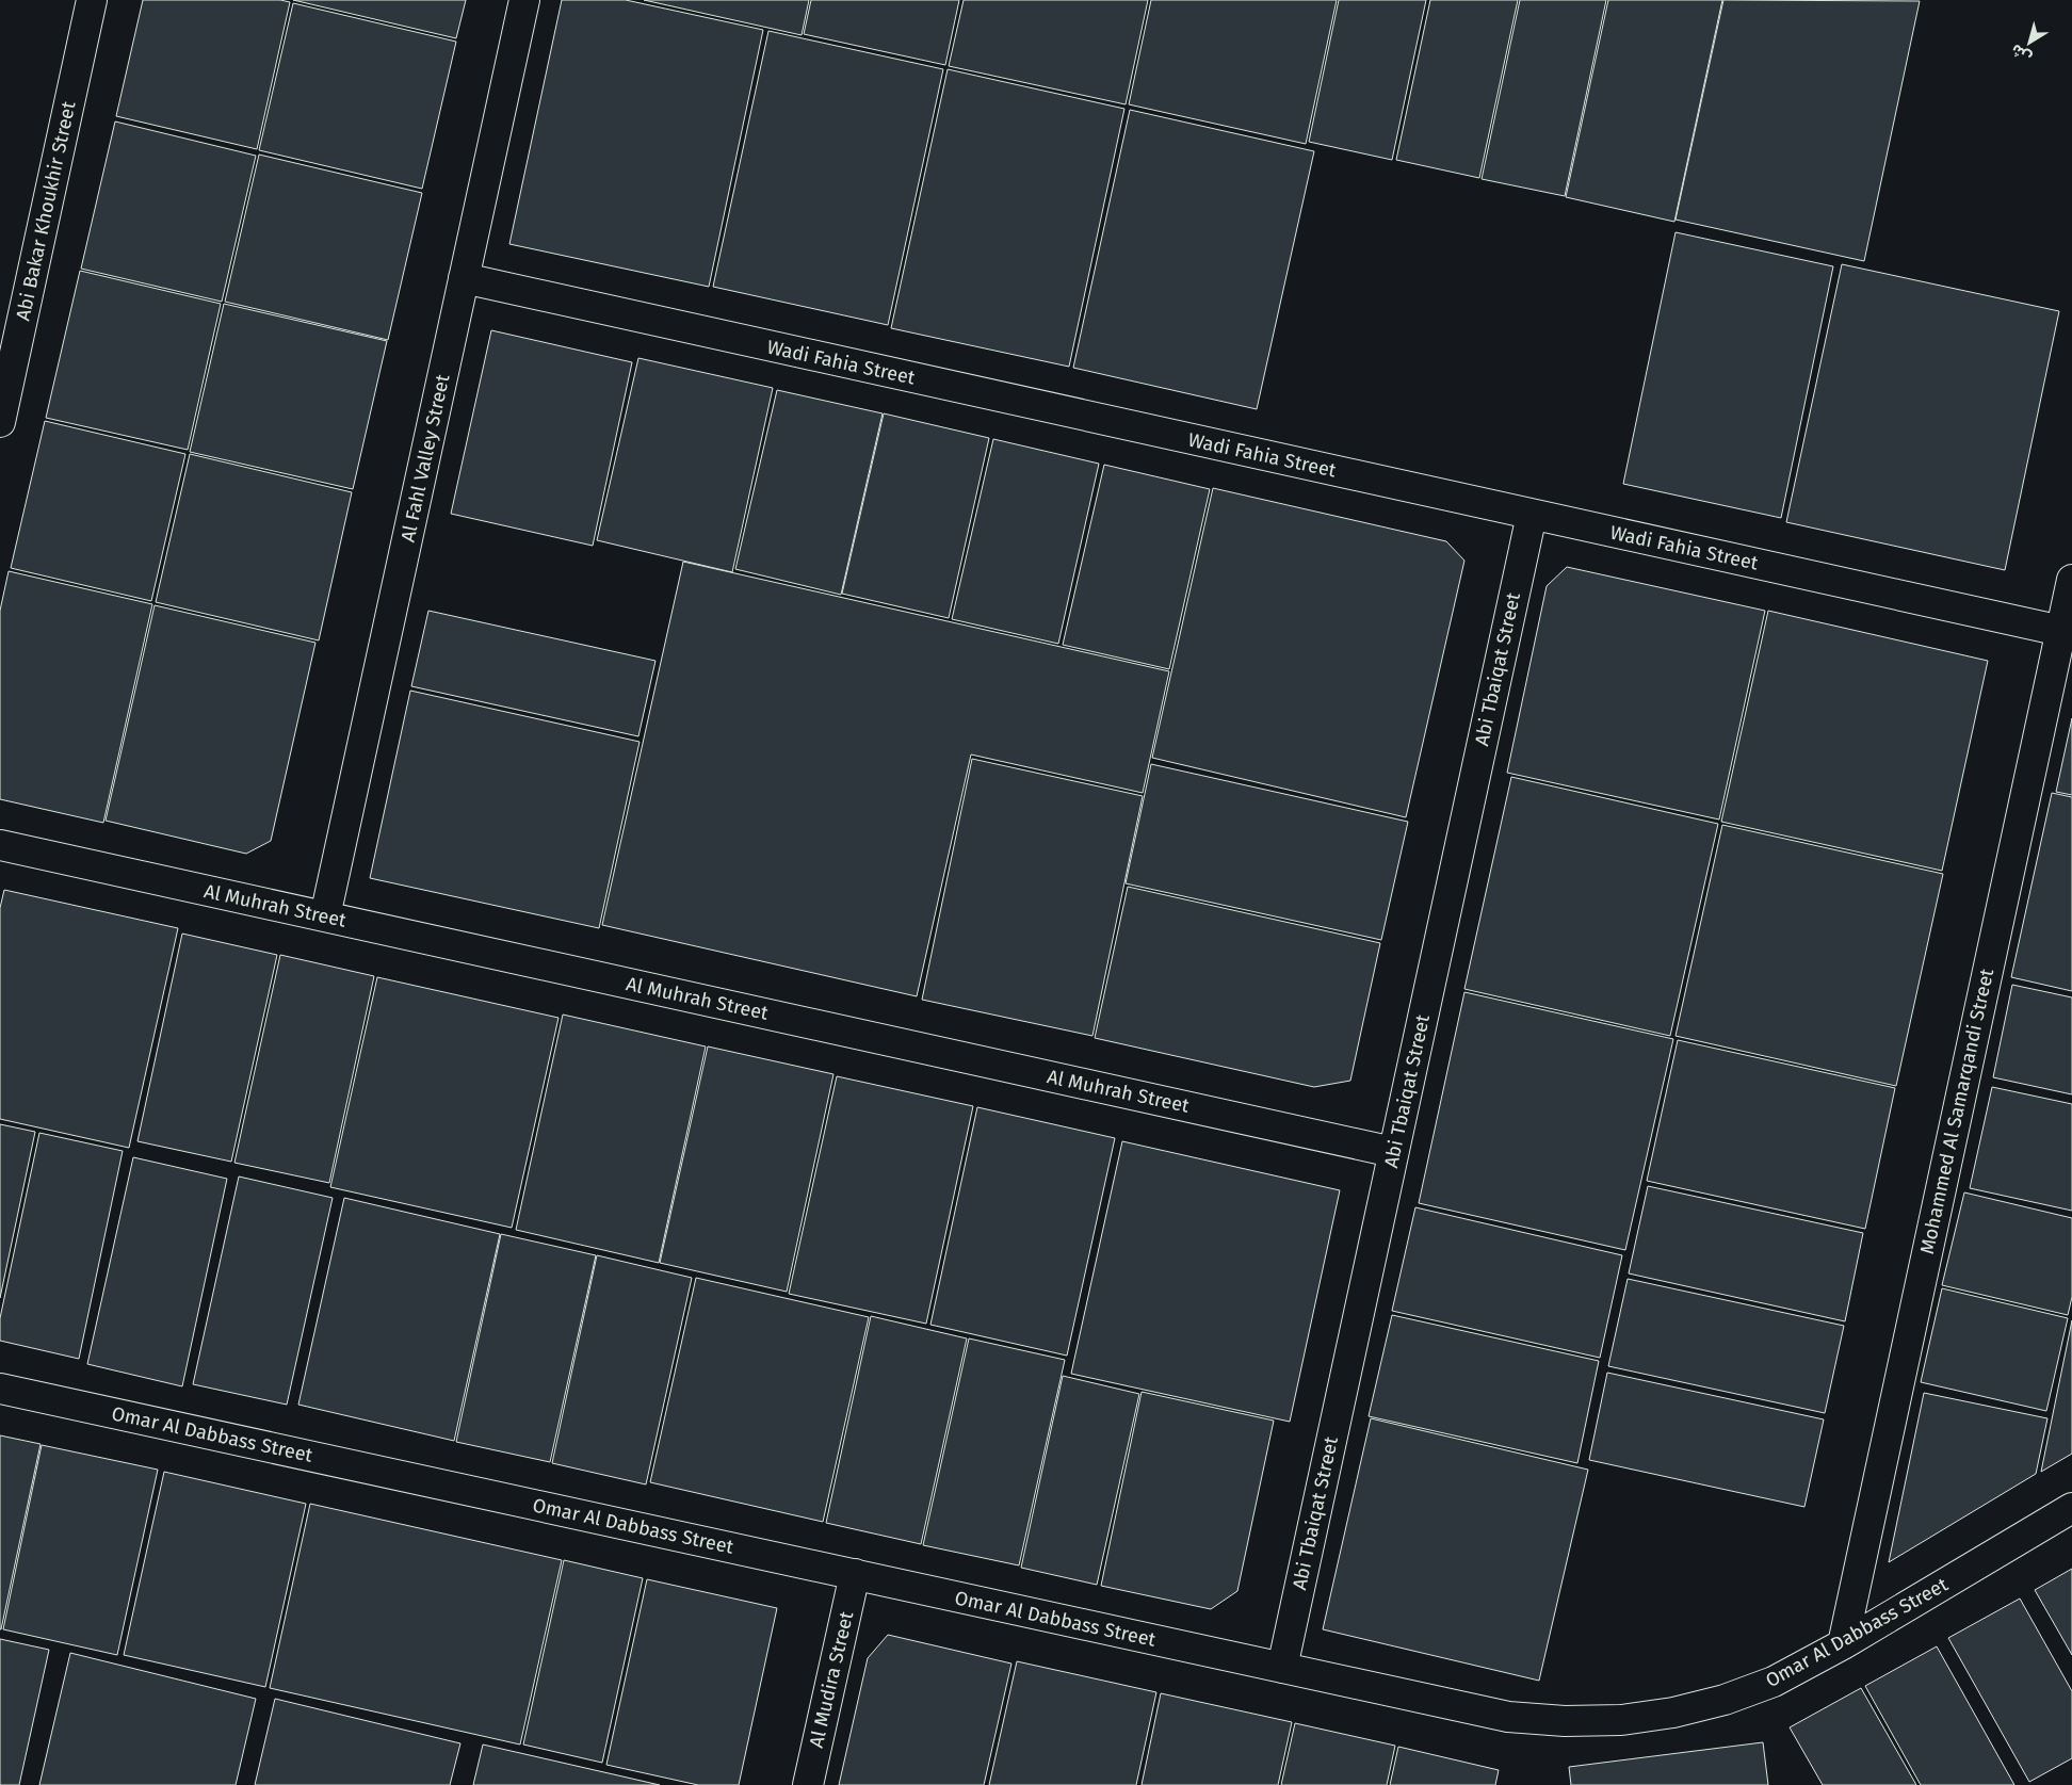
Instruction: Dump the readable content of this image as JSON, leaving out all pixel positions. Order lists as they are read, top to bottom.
{
  "streets": {
    "street": [
      "Abi Bakar Khoukhir Street",
      "Wadi Fahia Street",
      "Al Fahl Valley Street",
      "Abi Tbaiqat Street",
      "Al Muhrah Street",
      "Mohammed Al Samarqandi Street",
      "Omar Al Dabbass Street",
      "Al Mudira Street"
    ]
  },
  "crossings": [
    ["Wadi Fahia Street", "Al Fahl Valley Street"],
    ["Wadi Fahia Street", "Abi Tbaiqat Street"],
    ["Wadi Fahia Street", "Mohammed Al Samarqandi Street"],
    ["Al Fahl Valley Street", "Al Muhrah Street"],
    ["Abi Tbaiqat Street", "Al Muhrah Street"],
    ["Abi Tbaiqat Street", "Omar Al Dabbass Street"],
    ["Mohammed Al Samarqandi Street", "Omar Al Dabbass Street"],
    ["Omar Al Dabbass Street", "Al Mudira Street"]
  ],
  "north": "bottom left"
}
